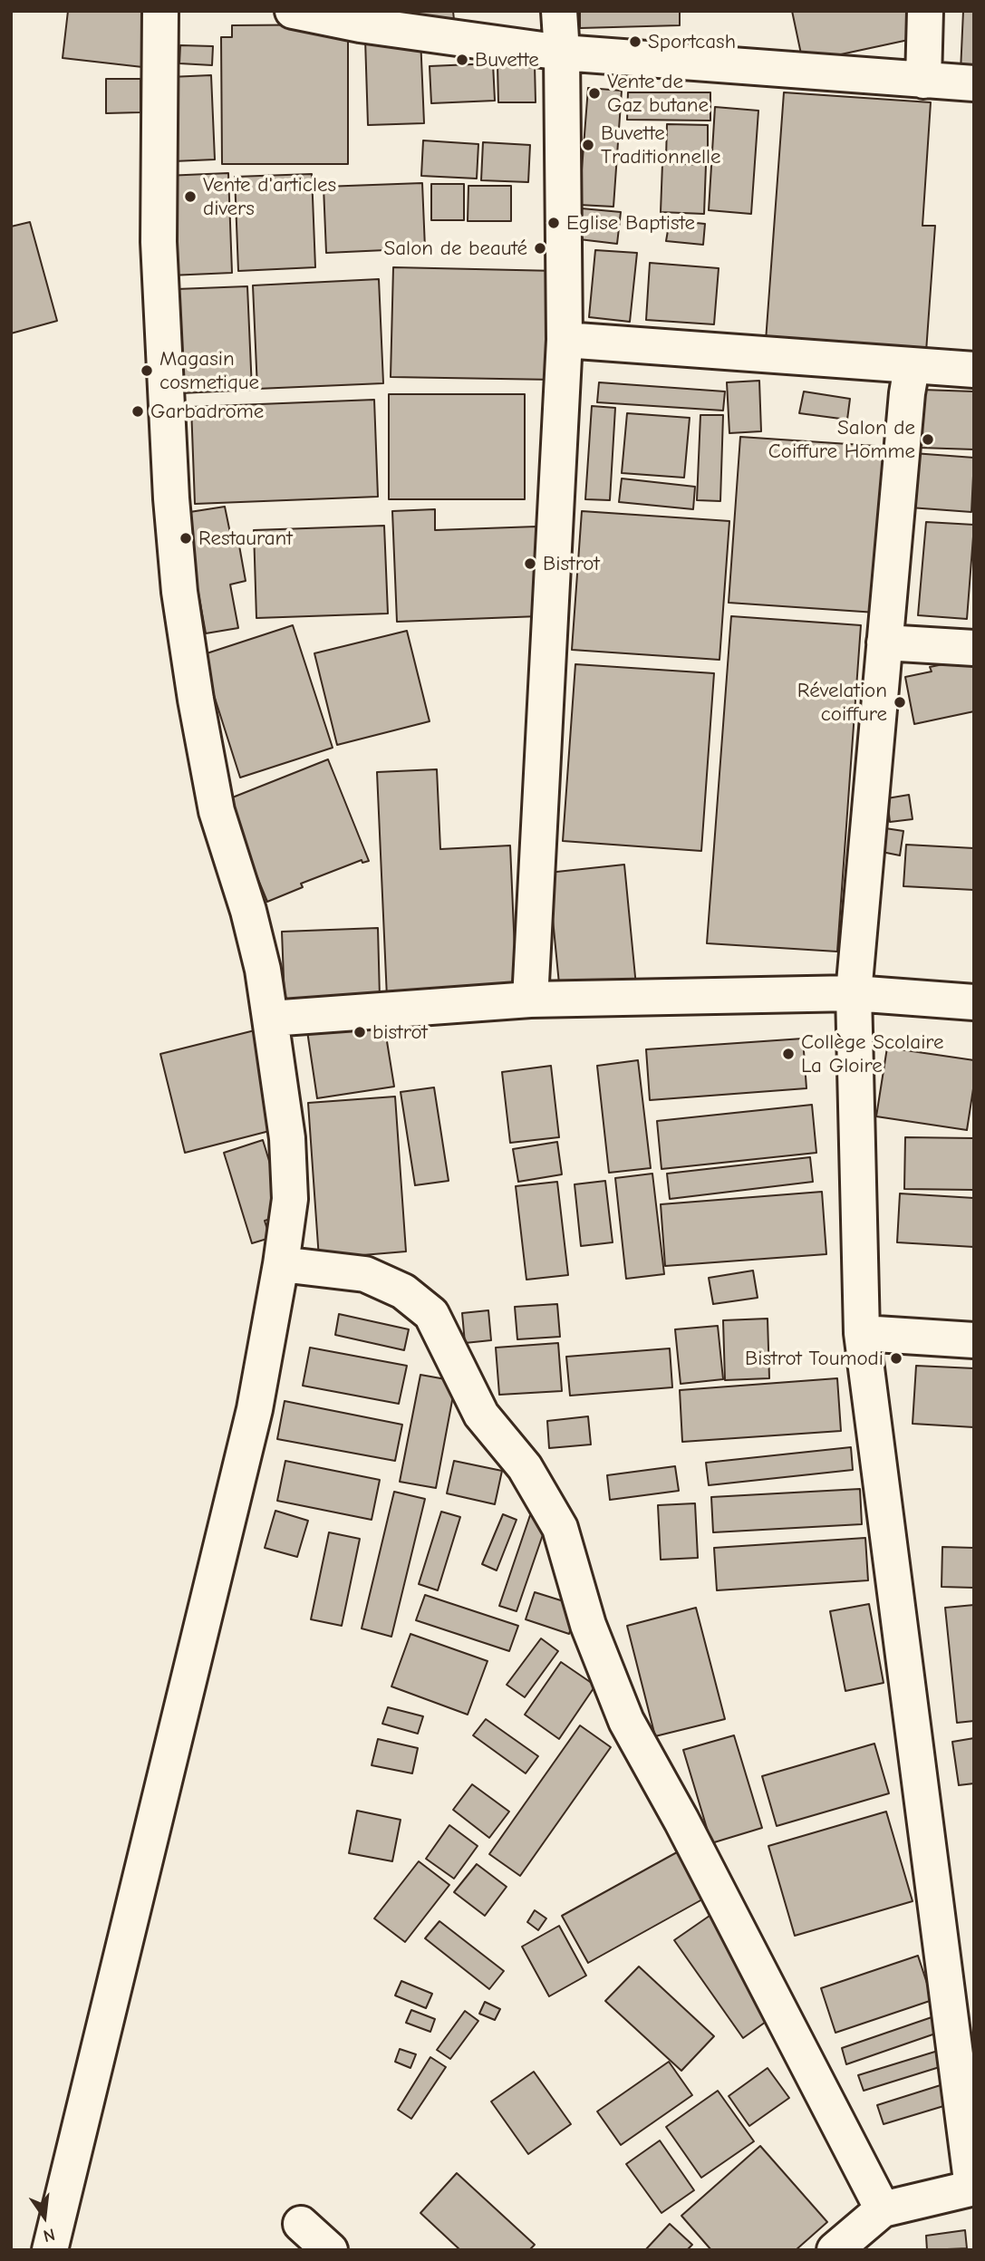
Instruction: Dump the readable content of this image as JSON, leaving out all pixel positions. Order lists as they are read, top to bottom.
{
  "places": [
    "Sportcash",
    "Buvette",
    "Vente de Gaz butane",
    "Buvette Traditionnelle",
    "Vente d'articles divers",
    "Eglise Baptiste",
    "Salon de beauté",
    "Magasin cosmetique",
    "Garbadrome",
    "Salon de Coiffure Homme",
    "Restaurant",
    "Bistrot",
    "Révelation coiffure",
    "bistrot",
    "Collège Scolaire La Gloire",
    "Bistrot Toumodi"
  ],
  "north": "bottom"
}
